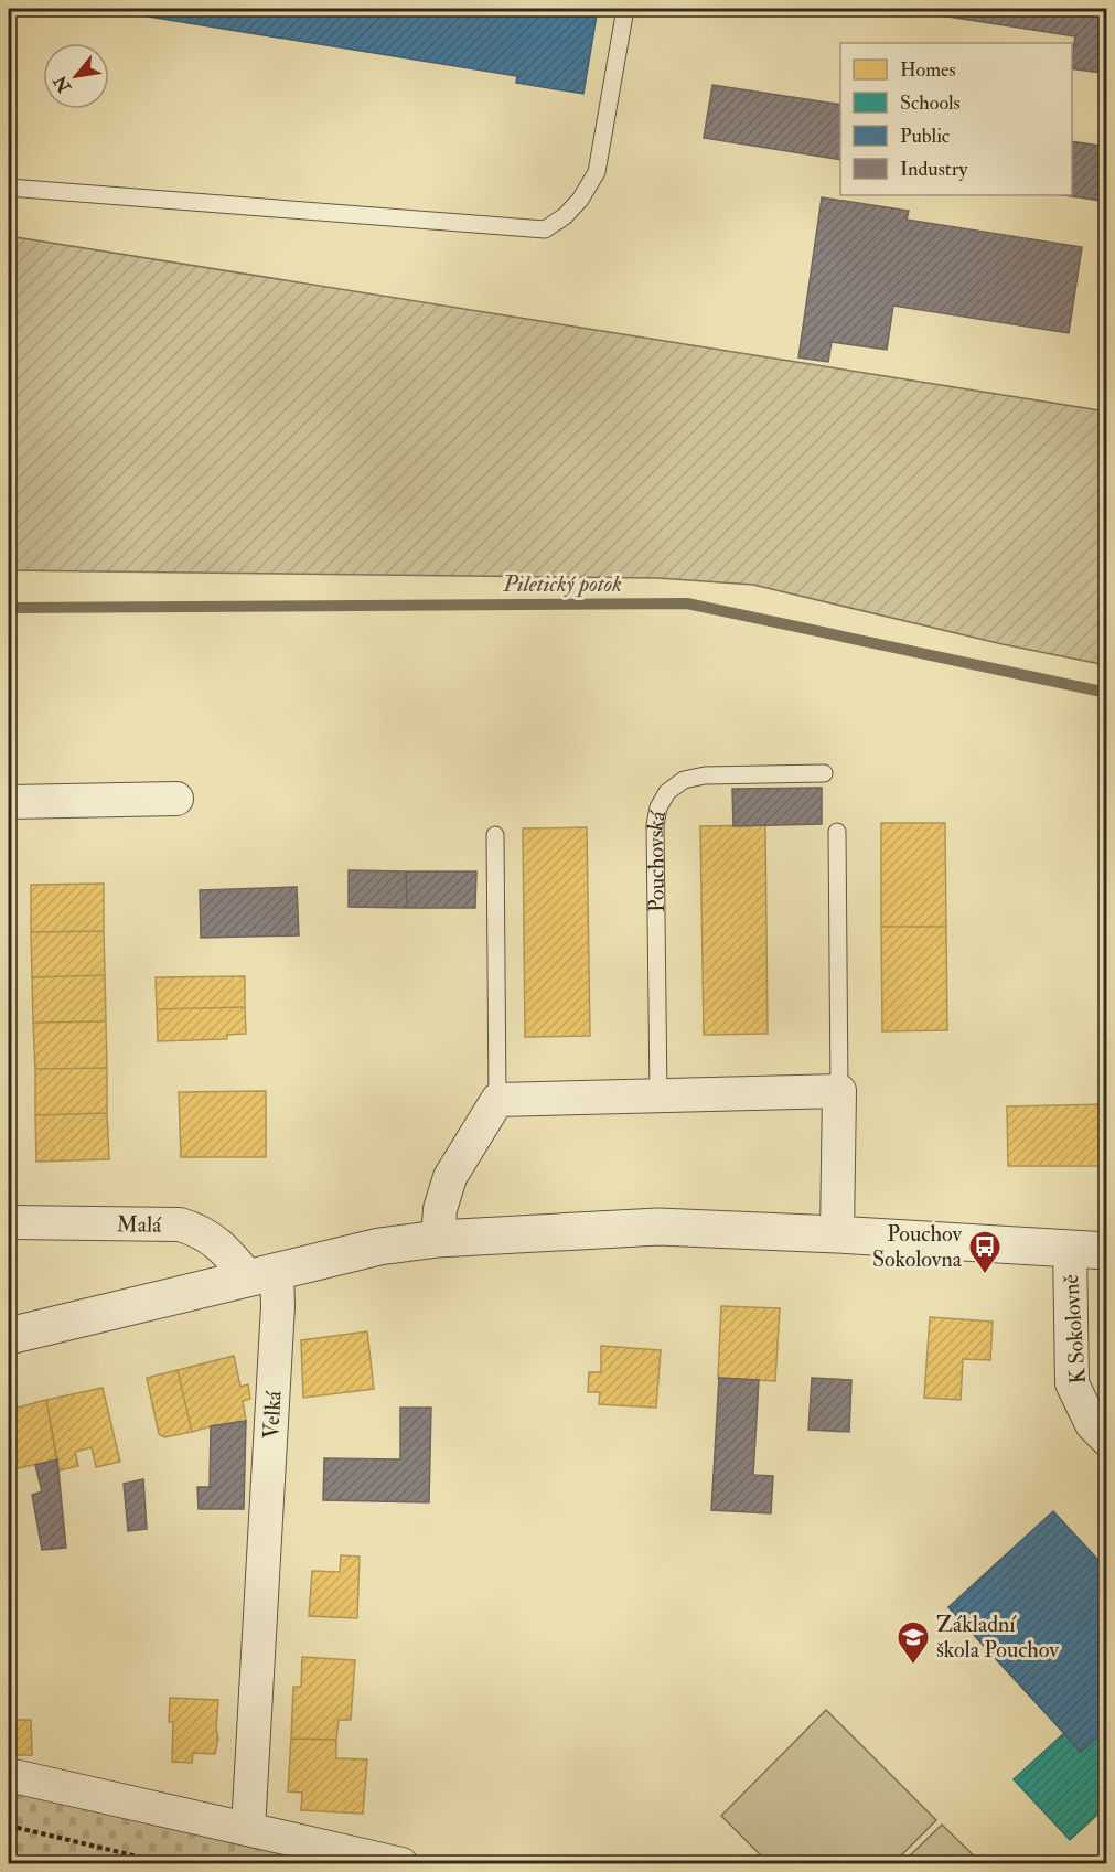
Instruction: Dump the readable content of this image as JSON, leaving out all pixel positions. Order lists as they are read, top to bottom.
{
  "streets": {
    "street": ["Malá", "K Sokolovně", "Velká"],
    "lane": ["Pouchovská"]
  },
  "crossings": [
    ["Malá", "Velká"]
  ],
  "water": ["Piletický potok"],
  "places": {
    "bus stop": ["Pouchov Sokolovna"],
    "school or university": ["Základní škola Pouchov"]
  },
  "legend": [
    "Homes",
    "Schools",
    "Public",
    "Industry"
  ],
  "north": "bottom left"
}
